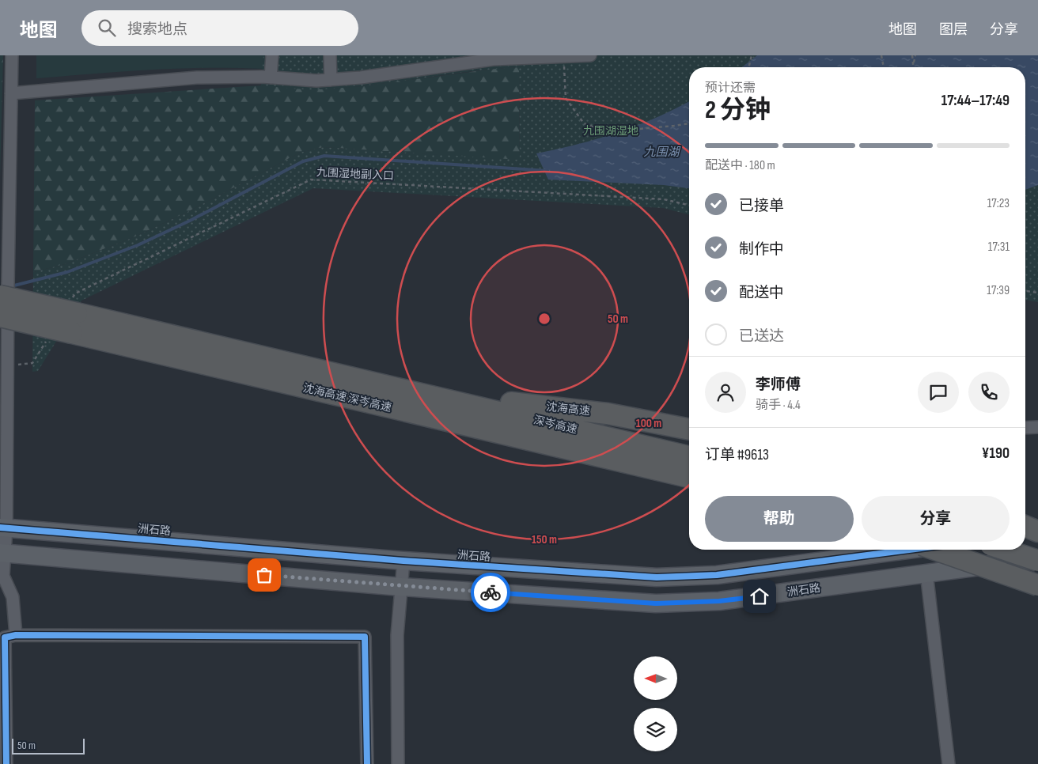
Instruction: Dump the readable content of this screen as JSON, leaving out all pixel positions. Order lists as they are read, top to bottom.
{
  "streets": {
    "highway": ["沈海高速 深岑高速", "沈海高速", "深岑高速"],
    "main road": ["洲石路"],
    "path": ["九围湿地副入口"]
  },
  "crossings": [
    ["九围湿地副入口", "沈海高速 深岑高速"],
    ["沈海高速 深岑高速", "沈海高速"],
    ["沈海高速 深岑高速", "深岑高速"],
    ["沈海高速", "深岑高速"]
  ],
  "water": ["九围湖"],
  "parks": ["九围湖湿地"],
  "scale_bar": "50 m",
  "north": "left",
  "page": {
    "header": "地图",
    "search": "搜索地点",
    "nav": ["地图", "图层", "分享"],
    "heading": ["2 分钟", "预计还需", "17:44–17:49"],
    "panel": [
      "李师傅",
      "骑手 · 4.4",
      "订单 #9613",
      "¥190"
    ],
    "bar": "配送中 · 180 m",
    "list": [
      ["已接单", "17:23"],
      ["制作中", "17:31"],
      ["配送中", "17:39"],
      "已送达"
    ],
    "buttons": ["帮助", "分享"],
    "scale": "50 m"
  },
  "rings": ["50 m", "100 m", "150 m"]
}
